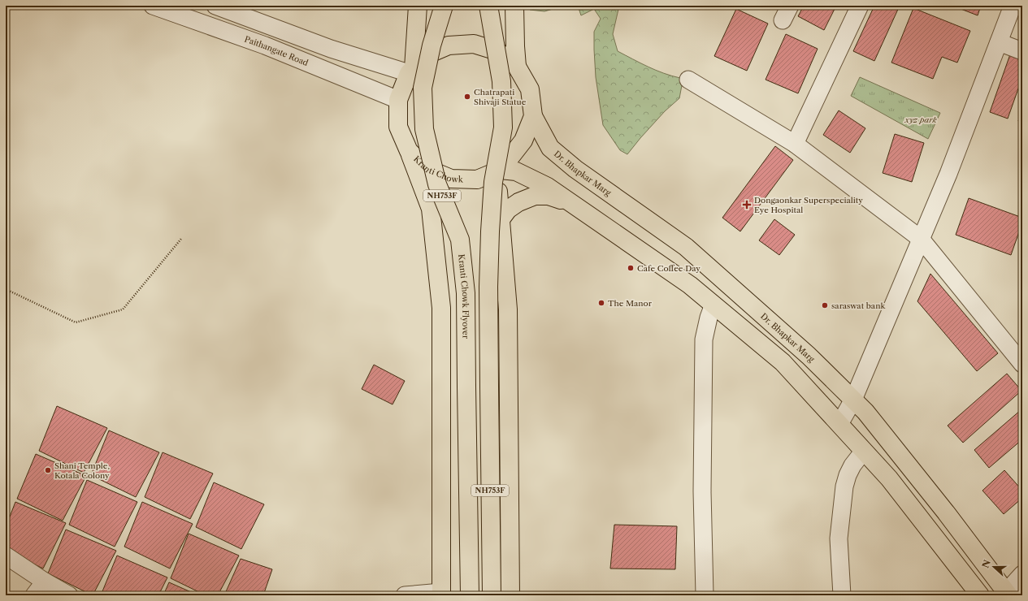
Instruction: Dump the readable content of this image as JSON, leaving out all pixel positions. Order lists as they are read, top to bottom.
{
  "streets": {
    "main road": [
      "Kranti Chowk",
      "Dr. Bhapkar Marg",
      "NH753F",
      "Kranti Chowk Flyover"
    ],
    "street": ["Paithangate Road"]
  },
  "crossings": [
    ["Paithangate Road", "Kranti Chowk"],
    ["Kranti Chowk", "Dr. Bhapkar Marg"]
  ],
  "parks": ["xyz park"],
  "places": {
    "other": [
      "Chatrapati Shivaji Statue",
      "Cafe Coffee Day",
      "The Manor",
      "saraswat bank",
      "Shani Temple, Kotala Colony"
    ],
    "health": ["Dongaonkar Superspeciality Eye Hospital"]
  },
  "north": "left"
}
